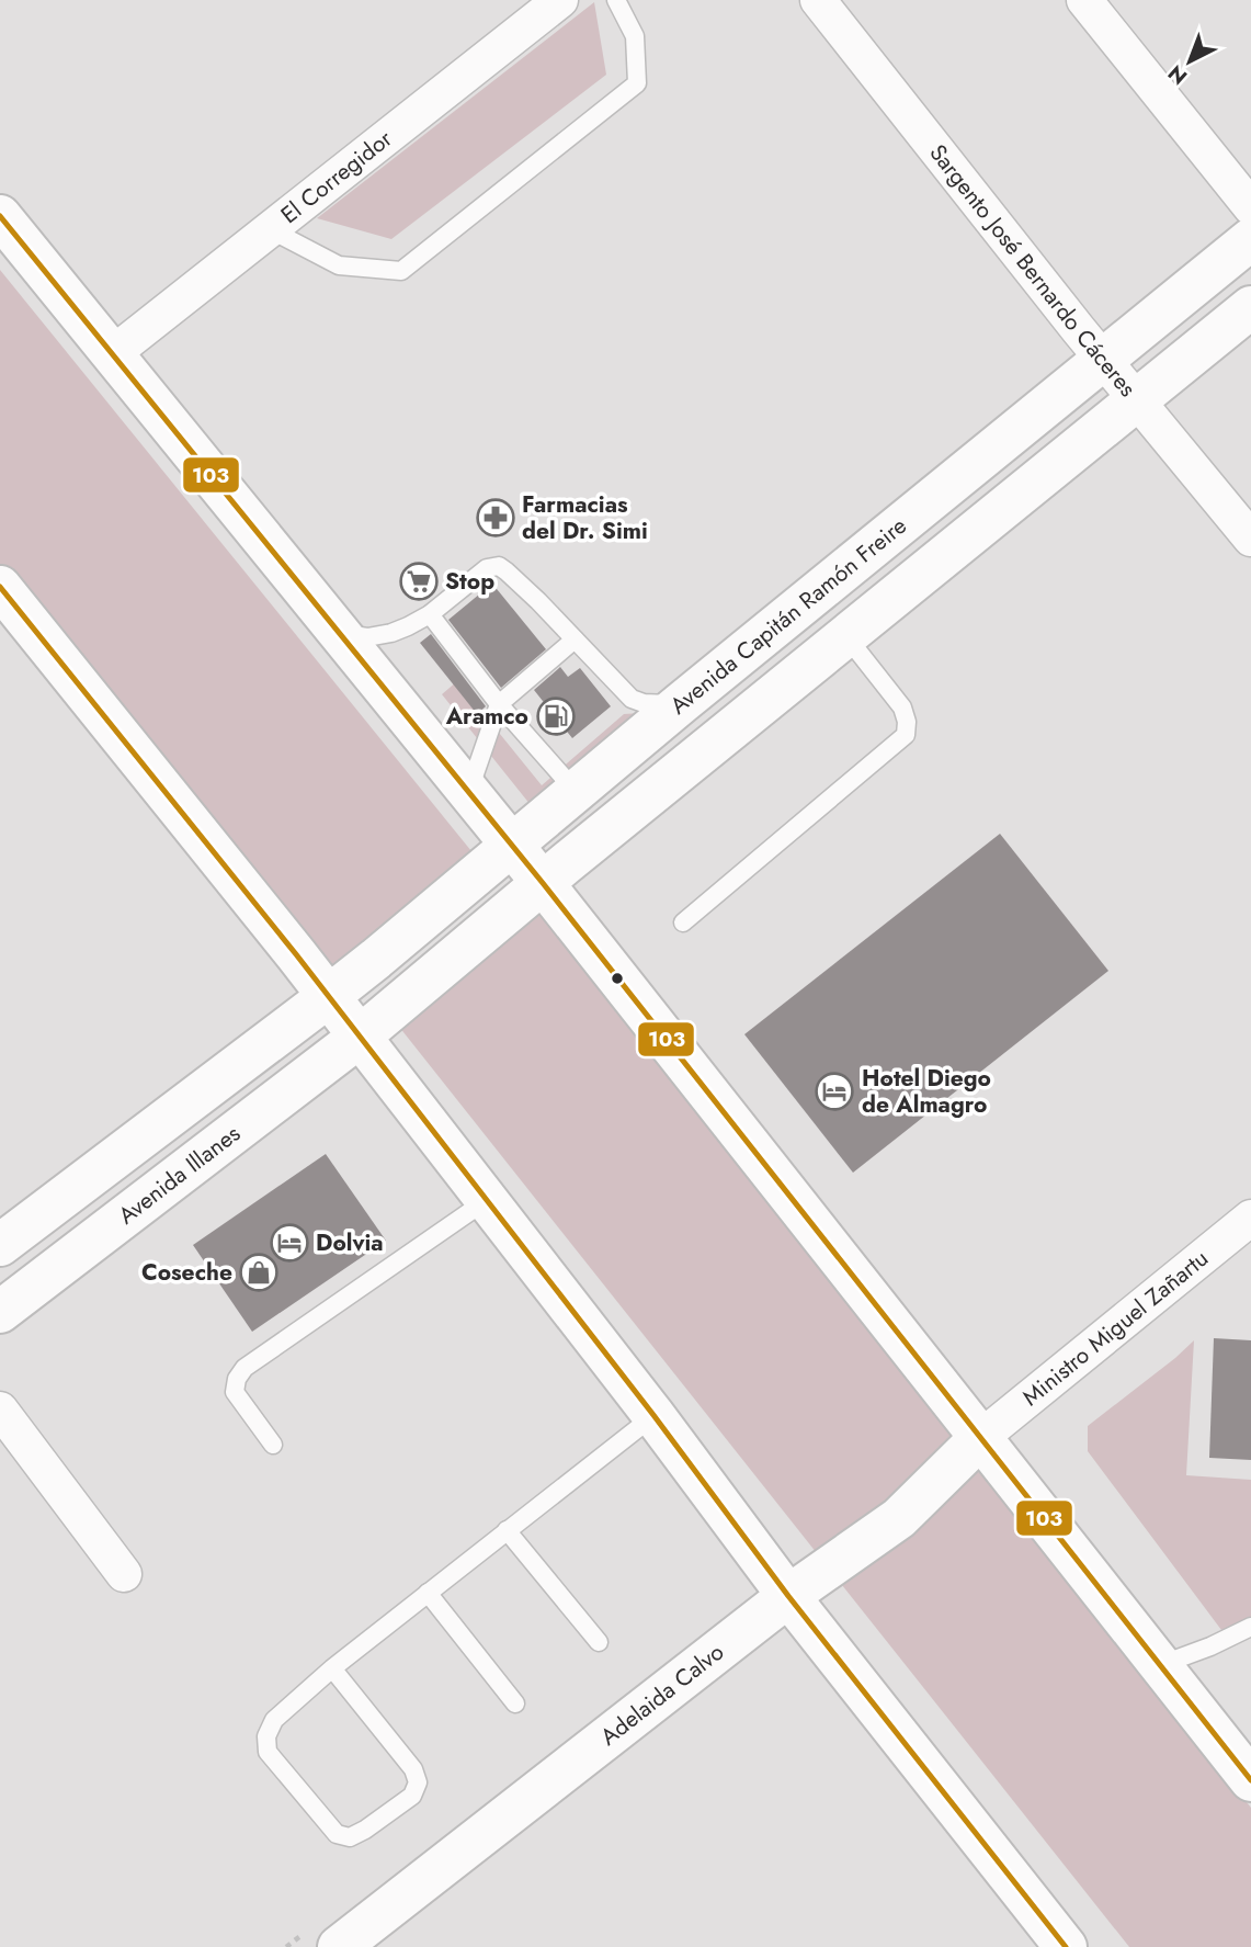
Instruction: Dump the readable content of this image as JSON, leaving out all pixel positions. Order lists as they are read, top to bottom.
{
  "streets": {
    "main road": ["Avenida Capitán Ramón Freire", "Avenida Illanes", "Adelaida Calvo"],
    "street": ["El Corregidor", "Sargento José Bernardo Cáceres", "Ministro Miguel Zañartu"]
  },
  "crossings": [
    ["Sargento José Bernardo Cáceres", "Avenida Capitán Ramón Freire"],
    ["Ministro Miguel Zañartu", "Adelaida Calvo"]
  ],
  "places": {
    "pharmacy": ["Farmacias del Dr. Simi"],
    "supermarket": ["Stop"],
    "fuel station": ["Aramco"],
    "hotel": ["Hotel Diego de Almagro", "Dolvia"],
    "shop": ["Coseche"]
  },
  "lines": ["transit line 103"],
  "north": "bottom left"
}
